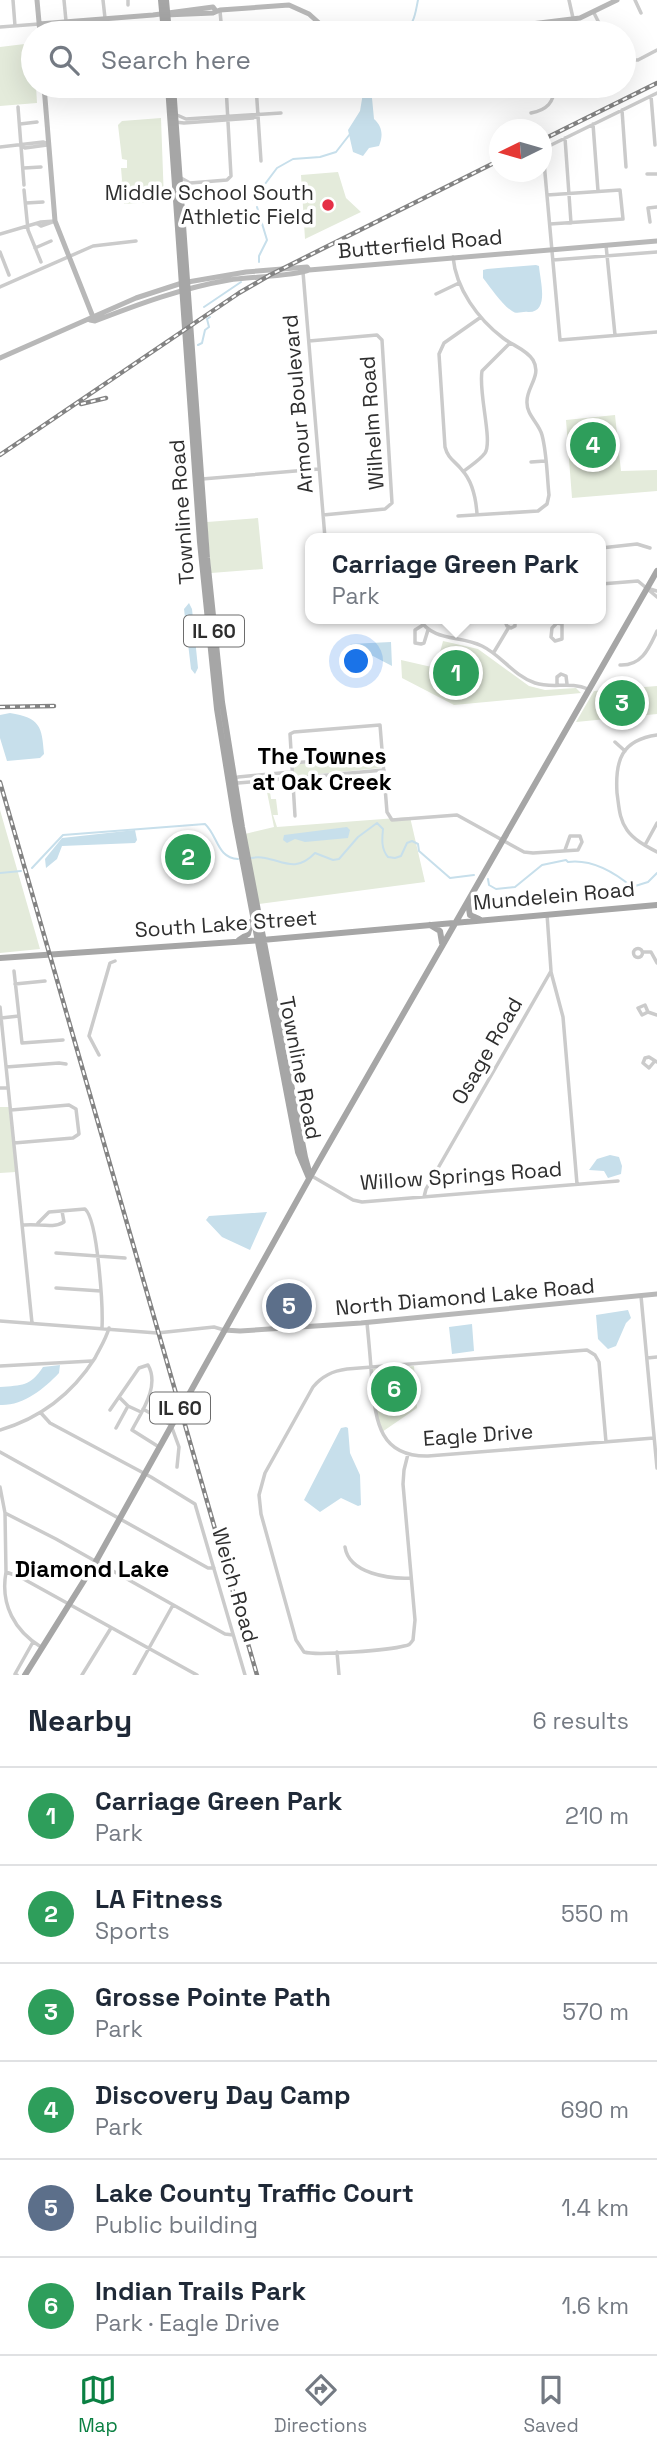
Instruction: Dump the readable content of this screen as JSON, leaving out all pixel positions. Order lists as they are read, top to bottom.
{
  "streets": {
    "main road": [
      "Townline Road",
      "IL 60",
      "Mundelein Road",
      "South Lake Street"
    ],
    "street": [
      "Butterfield Road",
      "Armour Boulevard",
      "Wilhelm Road",
      "Osage Road",
      "Willow Springs Road",
      "North Diamond Lake Road",
      "Eagle Drive",
      "Weich Road"
    ]
  },
  "crossings": [
    ["Butterfield Road", "Armour Boulevard"],
    ["Butterfield Road", "Townline Road"],
    ["Armour Boulevard", "Wilhelm Road"],
    ["Townline Road", "IL 60"],
    ["Townline Road", "South Lake Street"],
    ["Townline Road", "Willow Springs Road"],
    ["IL 60", "Willow Springs Road"],
    ["IL 60", "North Diamond Lake Road"],
    ["IL 60", "Weich Road"],
    ["Mundelein Road", "South Lake Street"],
    ["Osage Road", "Willow Springs Road"],
    ["North Diamond Lake Road", "Eagle Drive"]
  ],
  "districts": ["The Townes at Oak Creek", "Diamond Lake"],
  "places": ["Middle School South Athletic Field"],
  "north": "left",
  "page": {
    "search": "Search here",
    "pins": [
      "4",
      "1",
      "3",
      "2",
      "5",
      "6"
    ],
    "popup": ["Carriage Green Park", "Park"],
    "heading": ["Nearby", "6 results"],
    "list": [
      {
        "mark": "1",
        "name": "Carriage Green Park",
        "note": "Park",
        "value": "210 m"
      },
      {
        "mark": "2",
        "name": "LA Fitness",
        "note": "Sports",
        "value": "550 m"
      },
      {
        "mark": "3",
        "name": "Grosse Pointe Path",
        "note": "Park",
        "value": "570 m"
      },
      {
        "mark": "4",
        "name": "Discovery Day Camp",
        "note": "Park",
        "value": "690 m"
      },
      {
        "mark": "5",
        "name": "Lake County Traffic Court",
        "note": "Public building",
        "value": "1.4 km"
      },
      {
        "mark": "6",
        "name": "Indian Trails Park",
        "note": "Park · Eagle Drive",
        "value": "1.6 km"
      }
    ],
    "nav": ["Map", "Directions", "Saved"]
  }
}
